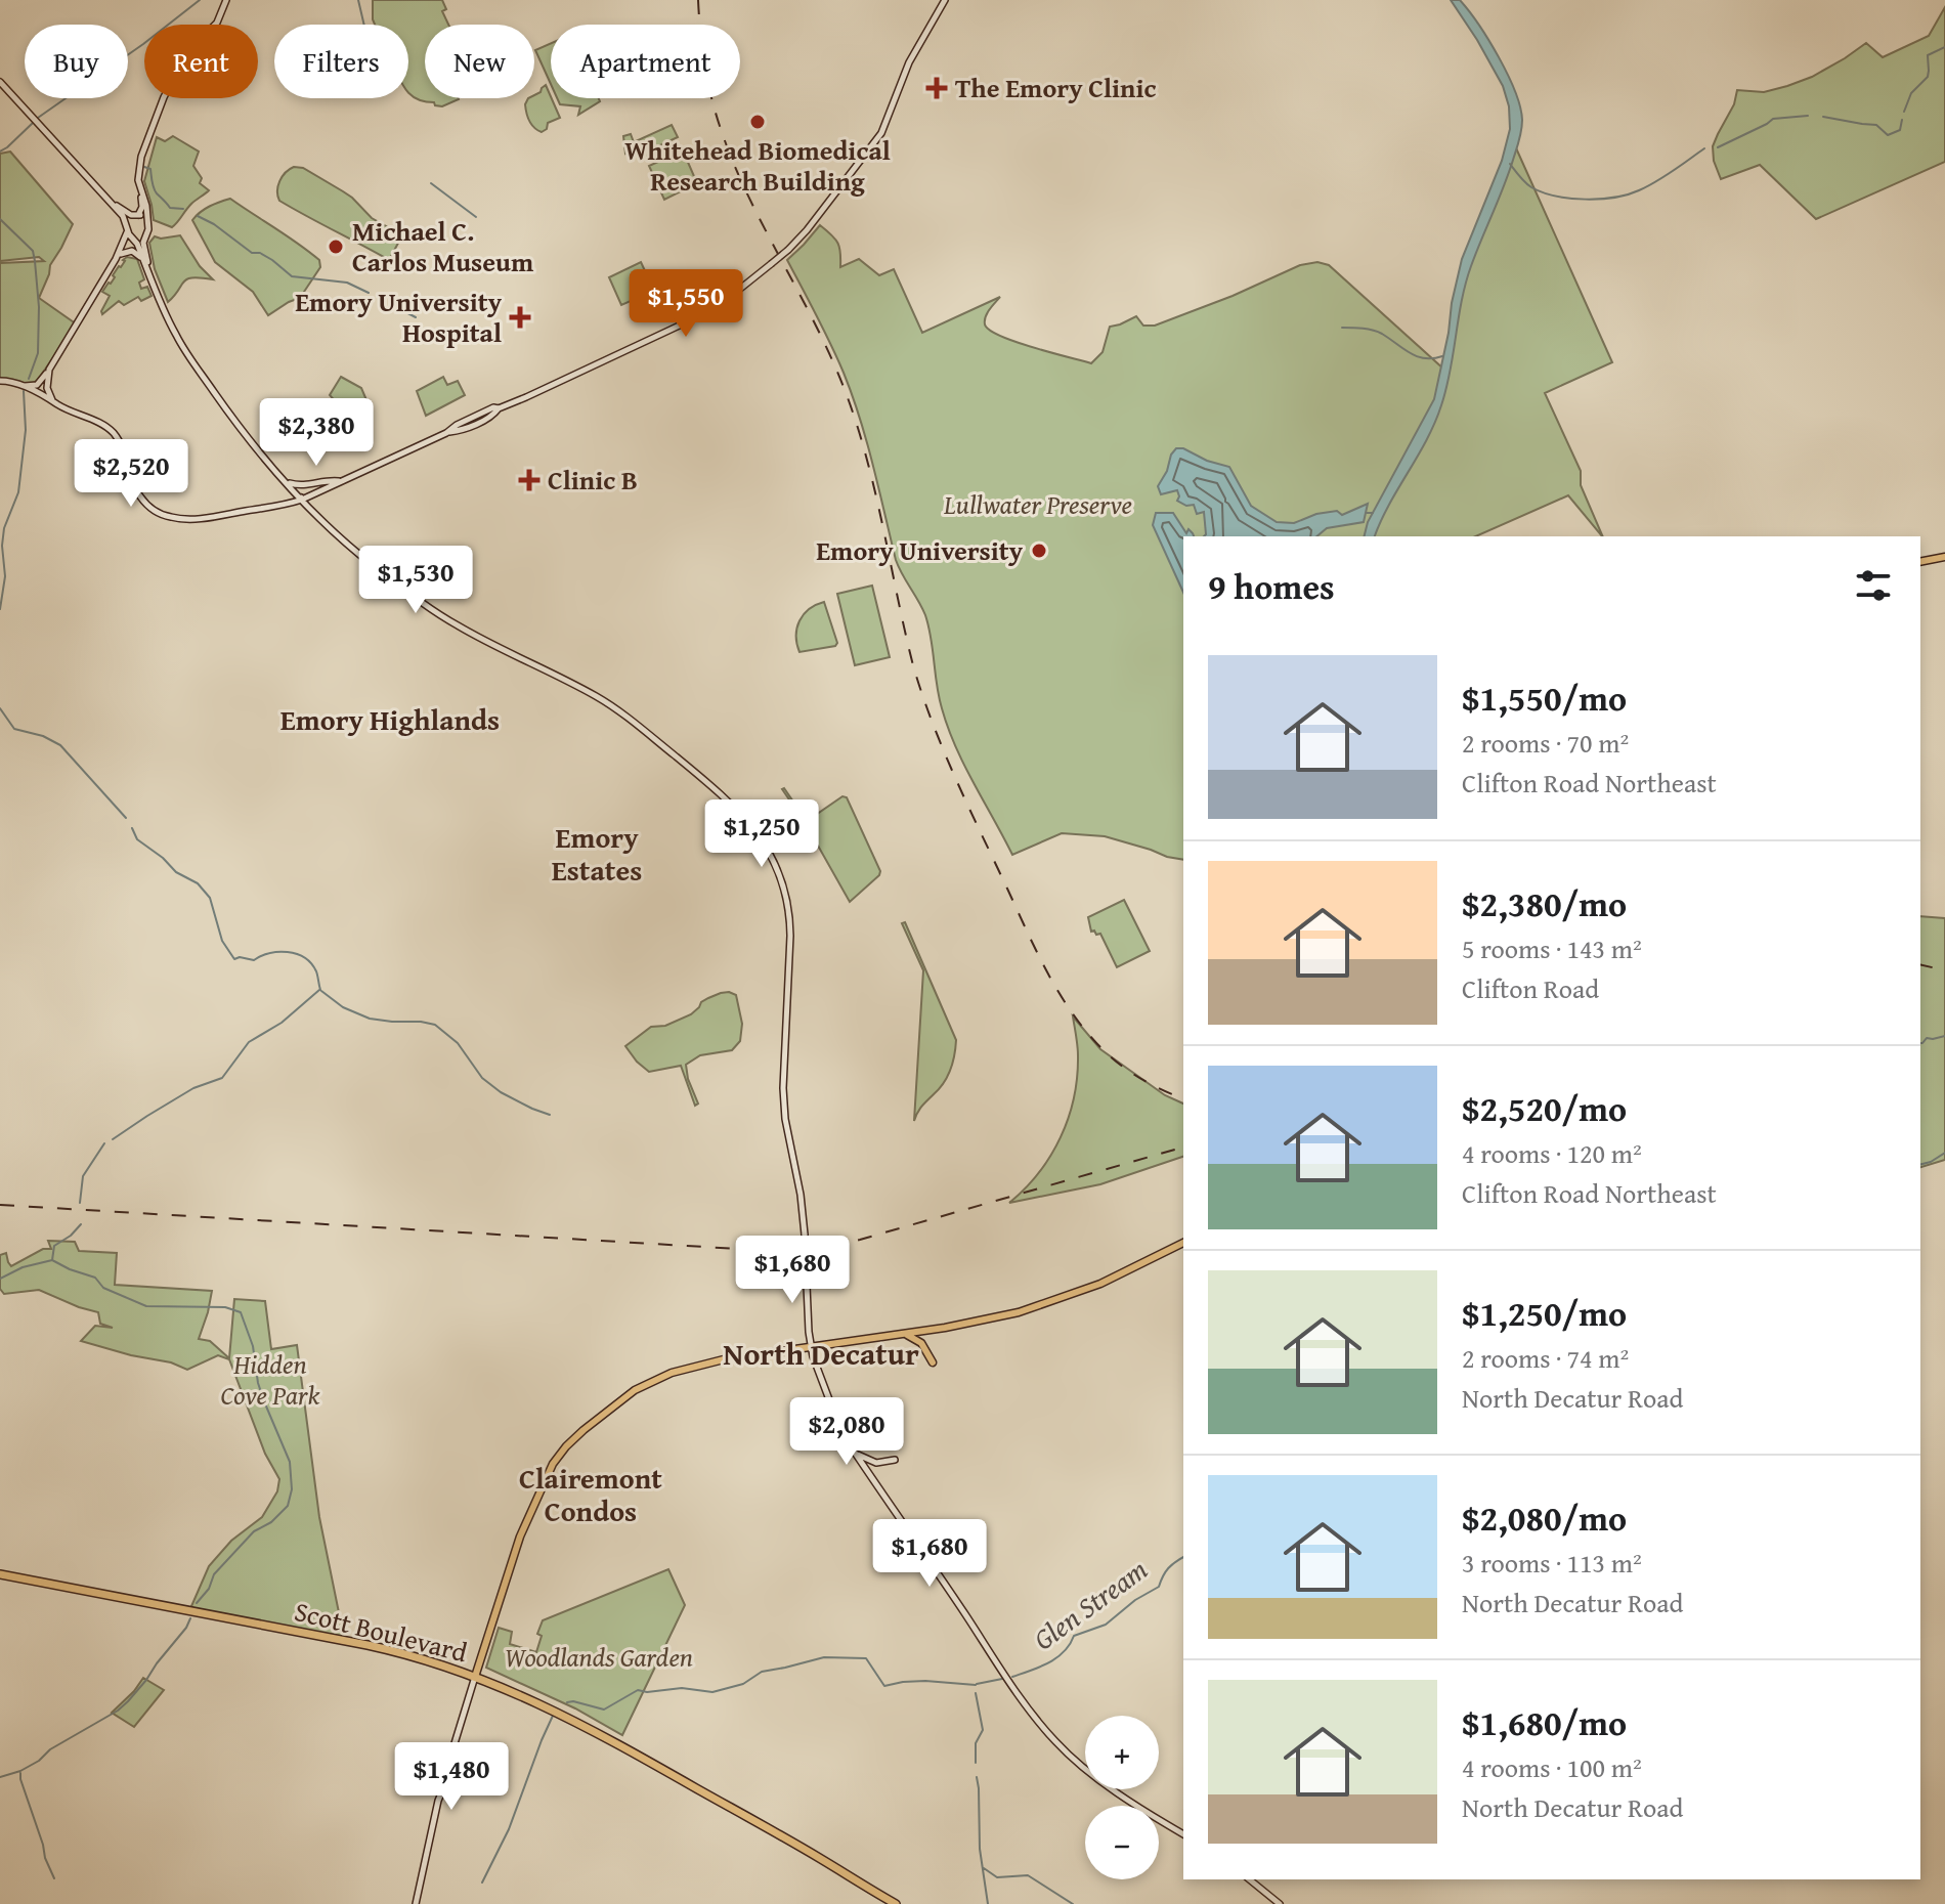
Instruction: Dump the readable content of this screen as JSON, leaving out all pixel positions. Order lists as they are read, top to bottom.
{
  "streets": {
    "highway": ["Scott Boulevard"]
  },
  "districts": [
    "Emory Highlands",
    "Emory Estates",
    "North Decatur",
    "Clairemont Condos"
  ],
  "water": ["Glen Stream"],
  "parks": ["Lullwater Preserve", "Hidden Cove Park", "Woodlands Garden"],
  "places": {
    "health": ["The Emory Clinic", "Emory University Hospital", "Clinic B"],
    "other": ["Whitehead Biomedical Research Building", "Michael C. Carlos Museum", "Emory University"]
  },
  "page": {
    "chip": [
      "Buy",
      "Rent",
      "Filters",
      "New",
      "Apartment"
    ],
    "price": [
      "$1,550",
      "$2,380",
      "$2,520",
      "$1,530",
      "$1,250",
      "$1,680",
      "$2,080",
      "$1,680",
      "$1,480"
    ],
    "heading": "9 homes",
    "list": [
      {
        "name": "$1,550/mo",
        "note": "2 rooms · 70 m² · Clifton Road Northeast"
      },
      {
        "name": "$2,380/mo",
        "note": "5 rooms · 143 m² · Clifton Road"
      },
      {
        "name": "$2,520/mo",
        "note": "4 rooms · 120 m² · Clifton Road Northeast"
      },
      {
        "name": "$1,250/mo",
        "note": "2 rooms · 74 m² · North Decatur Road"
      },
      {
        "name": "$2,080/mo",
        "note": "3 rooms · 113 m² · North Decatur Road"
      },
      {
        "name": "$1,680/mo",
        "note": "4 rooms · 100 m² · North Decatur Road"
      }
    ],
    "map_buttons": ["+", "−"]
  }
}
